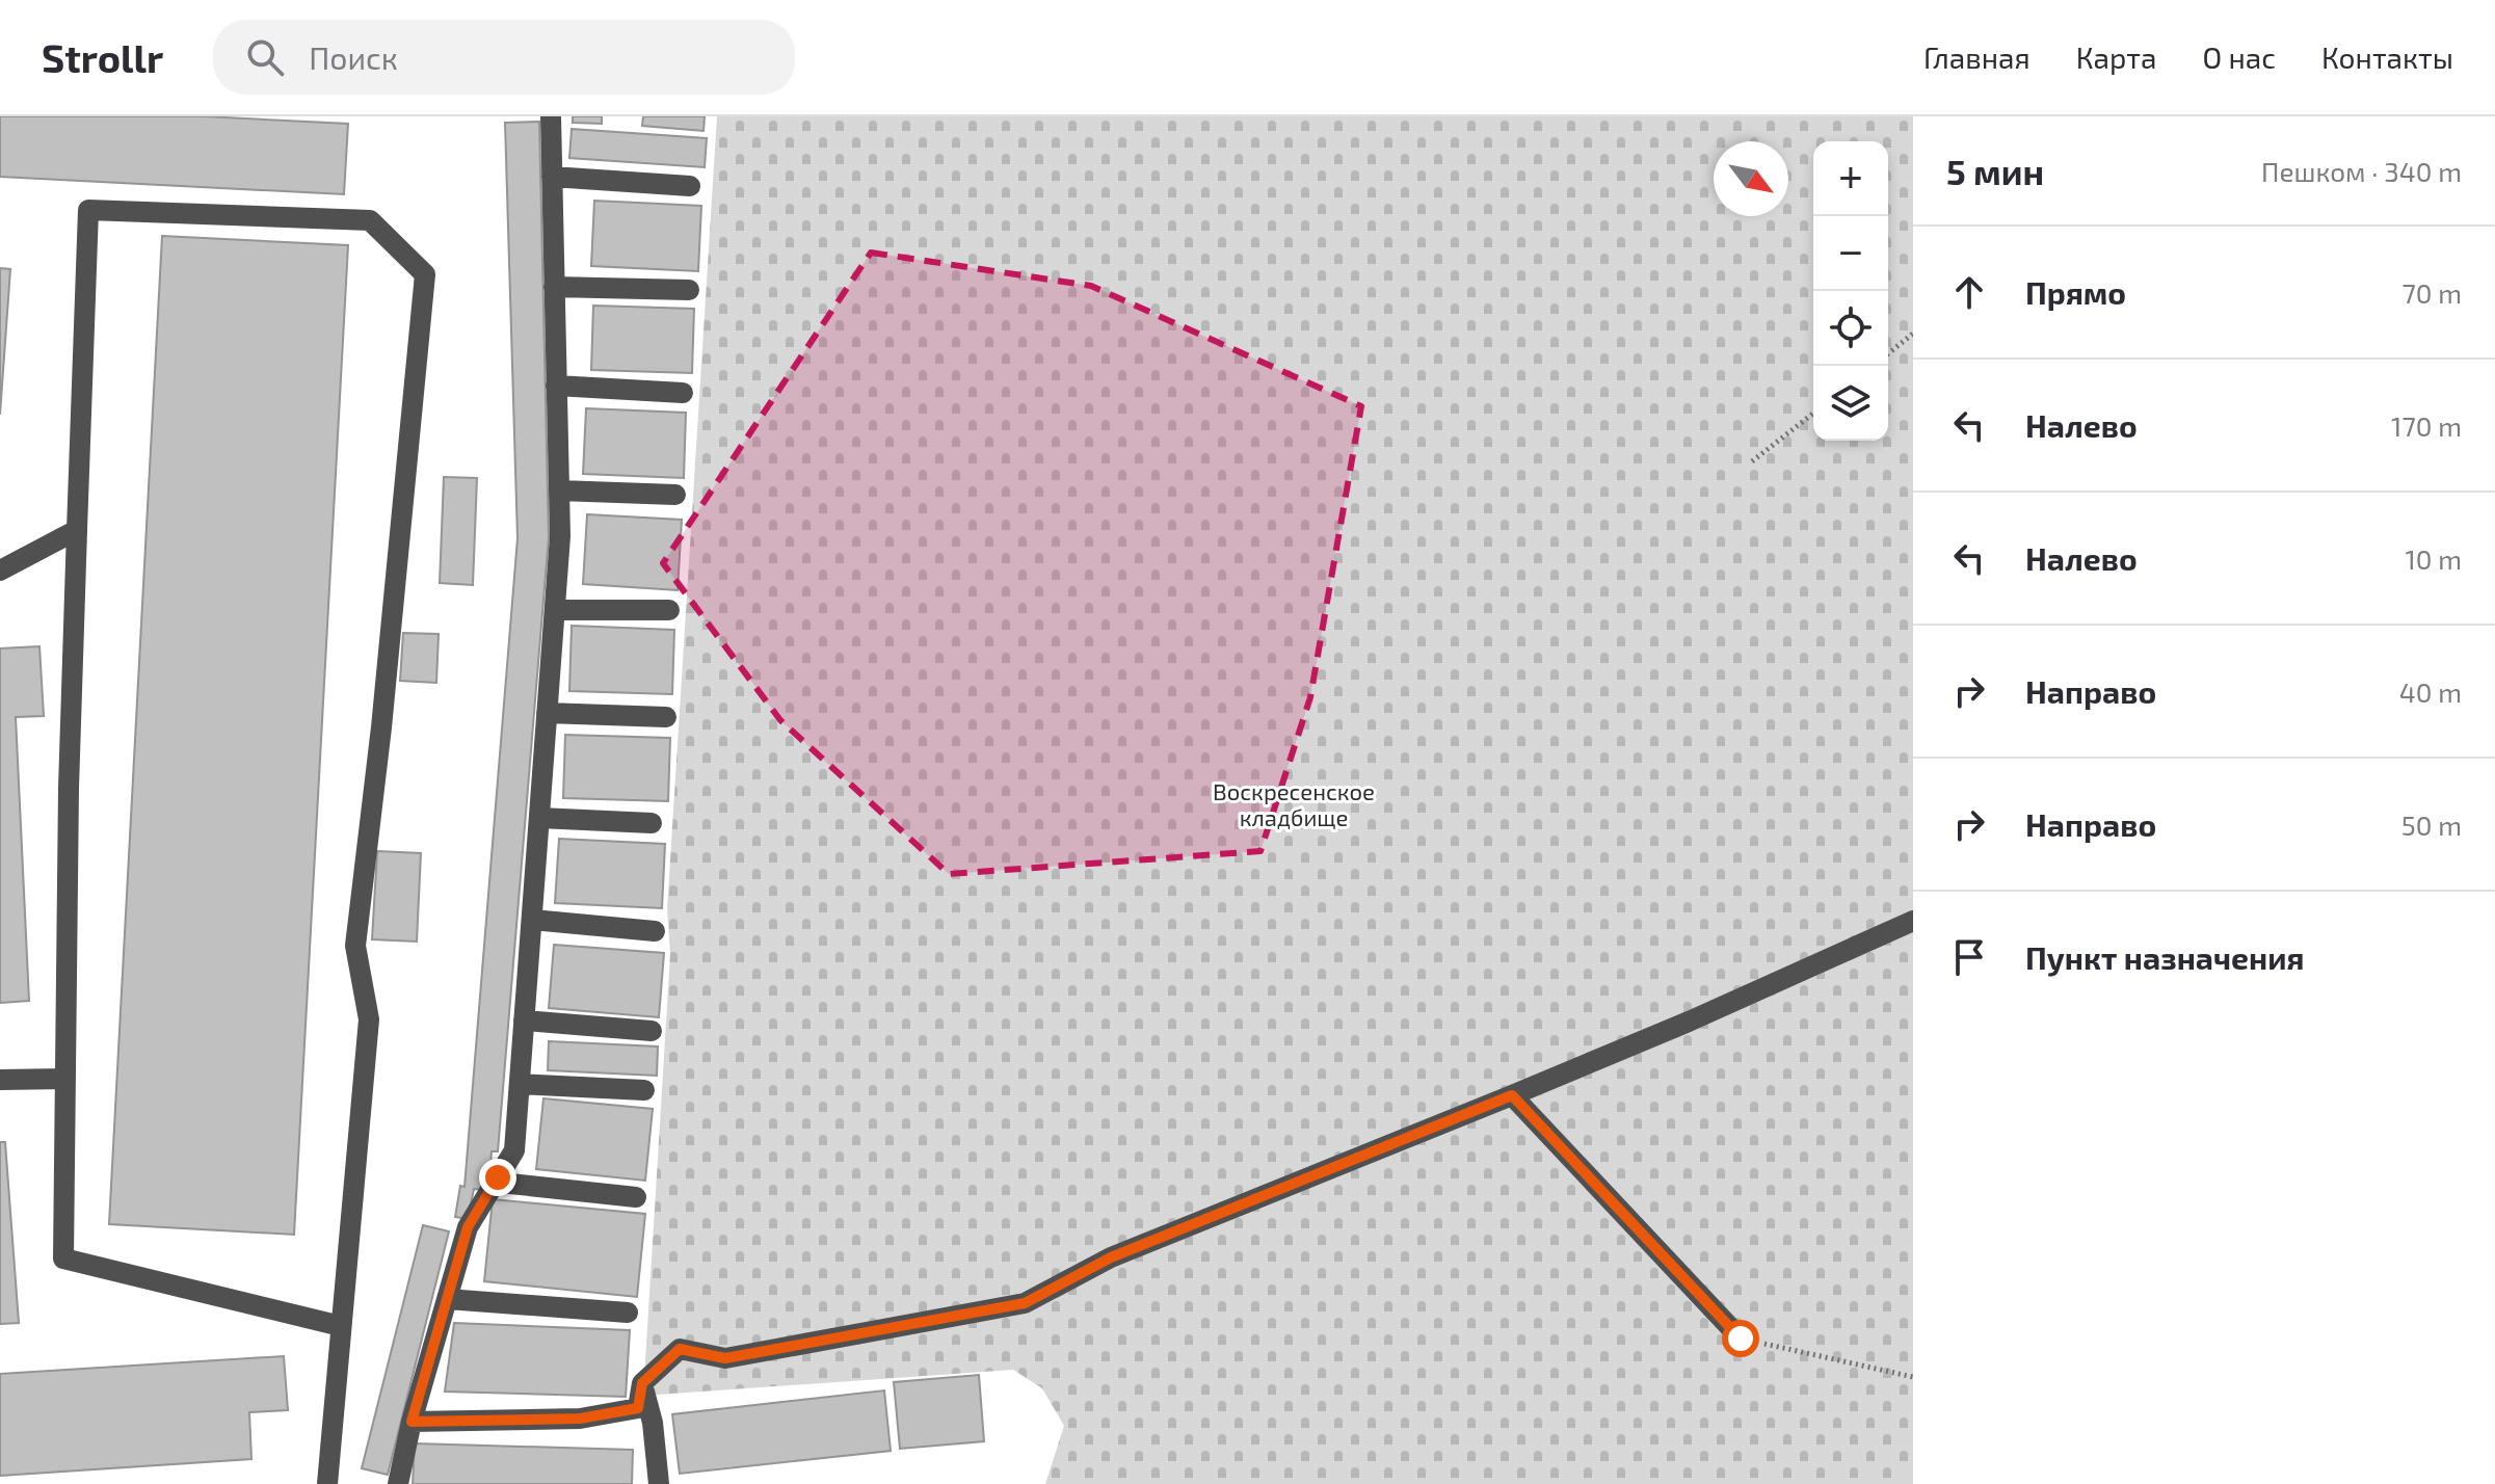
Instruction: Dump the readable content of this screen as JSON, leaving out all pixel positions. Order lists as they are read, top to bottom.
{
  "parks": ["Воскресенское кладбище"],
  "north": "bottom right",
  "page": {
    "header": "Strollr",
    "search": "Поиск",
    "nav": [
      "Главная",
      "Карта",
      "О нас",
      "Контакты"
    ],
    "heading": ["5 мин", "Пешком · 340 m"],
    "map_buttons": ["+", "−"],
    "list": [
      ["Прямо", "70 m"],
      ["Налево", "170 m"],
      ["Налево", "10 m"],
      ["Направо", "40 m"],
      ["Направо", "50 m"],
      "Пункт назначения"
    ]
  }
}
